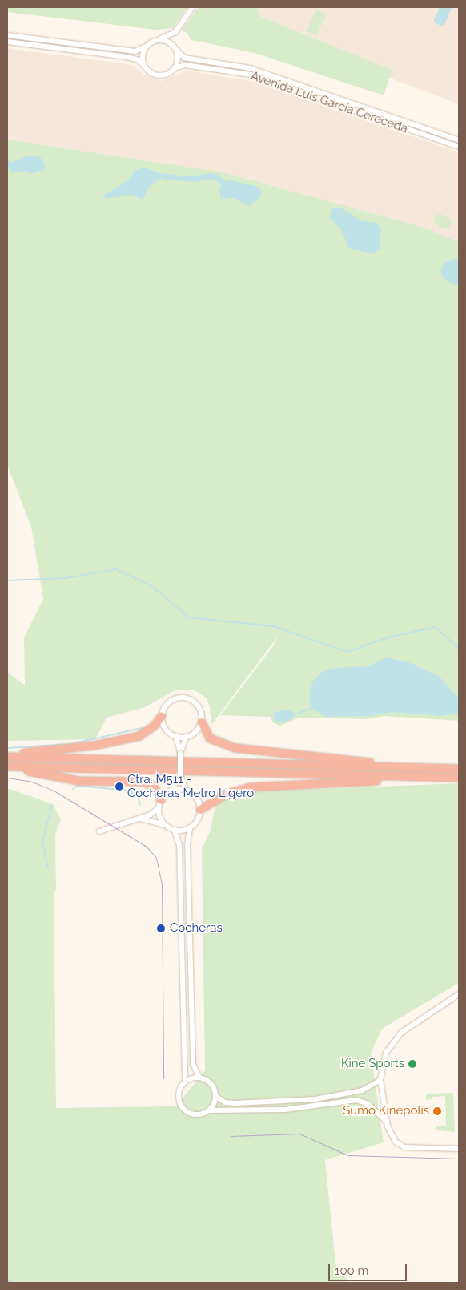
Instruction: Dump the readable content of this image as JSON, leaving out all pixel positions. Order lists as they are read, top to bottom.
{
  "streets": {
    "street": ["Avenida Luis García Cereceda"]
  },
  "places": [
    "Ctra. M511 - Cocheras Metro Ligero",
    "Cocheras",
    "Kine Sports",
    "Sumo Kinépolis"
  ],
  "scale_bar": "100 m"
}
